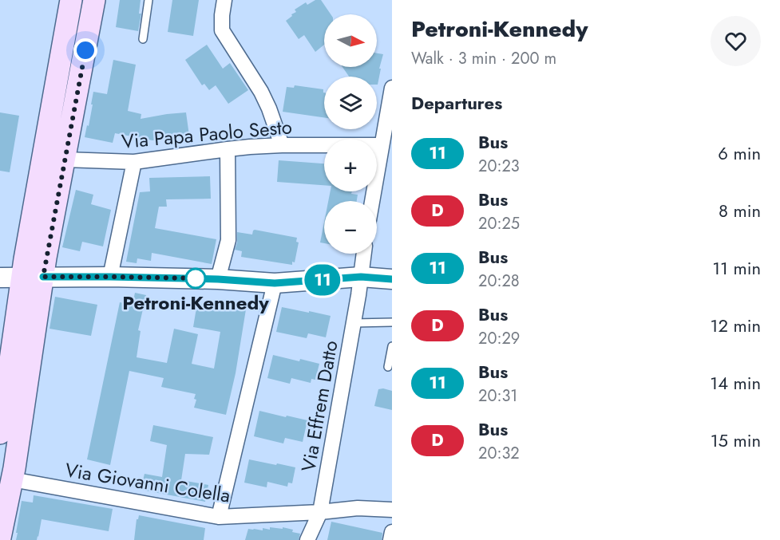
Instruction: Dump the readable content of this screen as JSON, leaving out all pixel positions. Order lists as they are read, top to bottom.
{
  "streets": {
    "street": ["Via Papa Paolo Sesto", "Via Effrem Datto", "Via Giovanni Colella"]
  },
  "crossings": [
    ["Via Effrem Datto", "Via Giovanni Colella"]
  ],
  "places": ["Petroni-Kennedy"],
  "lines": ["bus line 11"],
  "north": "right",
  "page": {
    "on_map": "11",
    "heading": [
      ["Petroni-Kennedy", "Walk · 3 min · 200 m"],
      "Departures"
    ],
    "map_buttons": ["+", "−"],
    "list": [
      {
        "mark": "11",
        "name": "Bus",
        "note": "20:23",
        "value": "6 min"
      },
      {
        "mark": "D",
        "name": "Bus",
        "note": "20:25",
        "value": "8 min"
      },
      {
        "mark": "11",
        "name": "Bus",
        "note": "20:28",
        "value": "11 min"
      },
      {
        "mark": "D",
        "name": "Bus",
        "note": "20:29",
        "value": "12 min"
      },
      {
        "mark": "11",
        "name": "Bus",
        "note": "20:31",
        "value": "14 min"
      },
      {
        "mark": "D",
        "name": "Bus",
        "note": "20:32",
        "value": "15 min"
      }
    ]
  }
}
